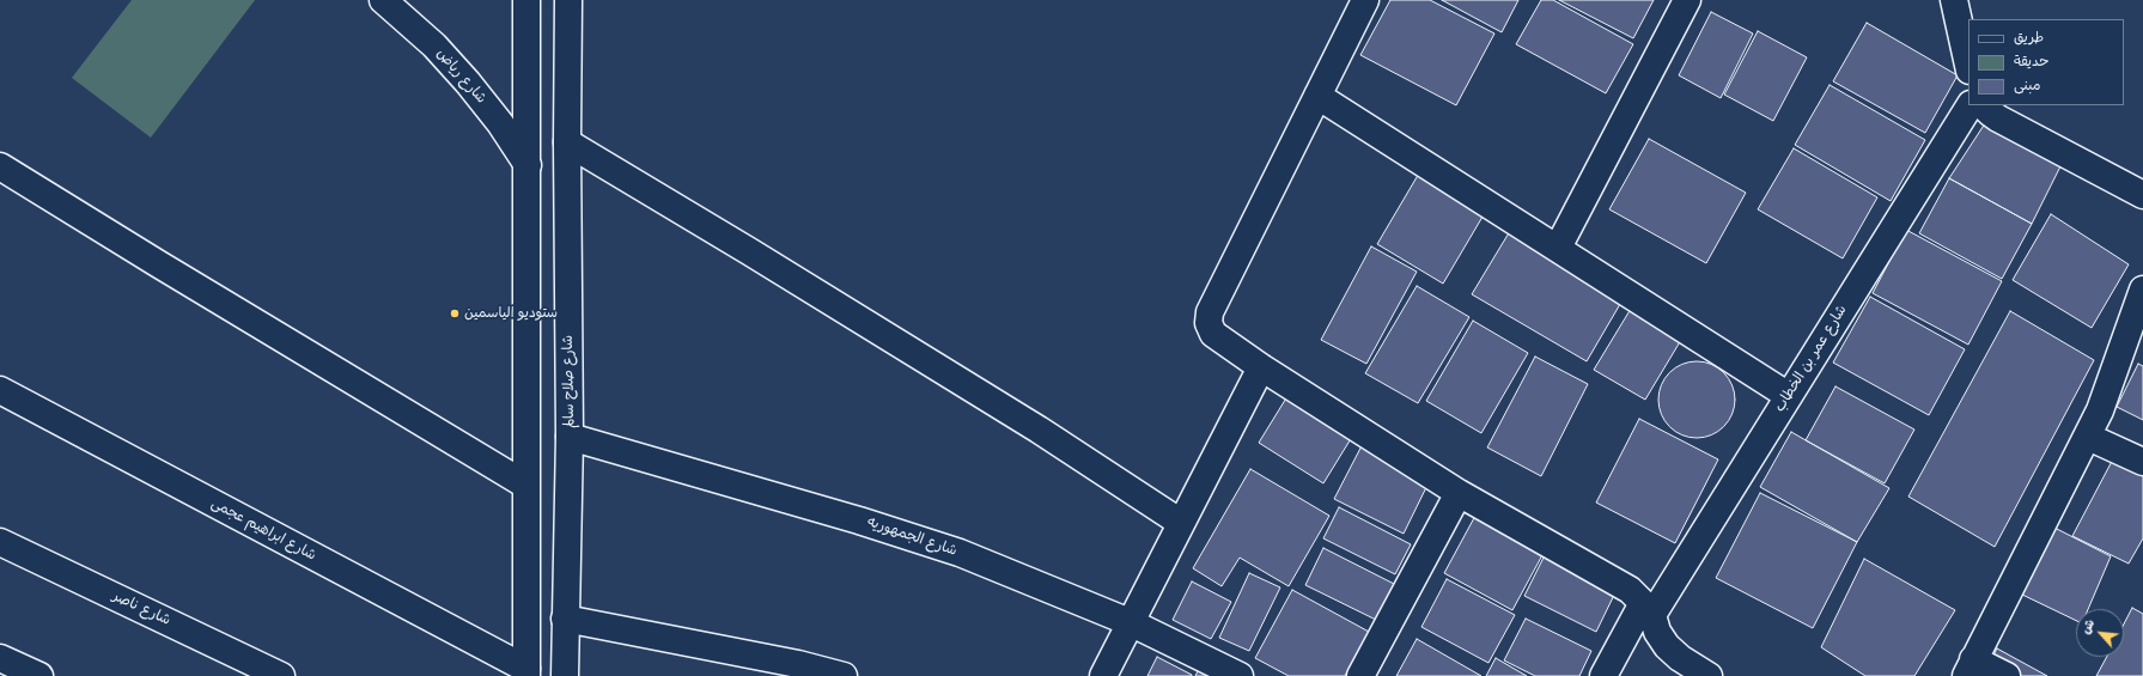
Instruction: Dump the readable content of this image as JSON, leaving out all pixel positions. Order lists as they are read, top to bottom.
{
  "streets": {
    "street": [
      "شارع رياض",
      "شارع عمر بن الخطاب",
      "شارع صلاح سالم",
      "شارع ابراهيم عجمى",
      "شارع الجمهوريه",
      "شارع ناصر"
    ]
  },
  "crossings": [
    ["شارع صلاح سالم", "شارع الجمهوريه"]
  ],
  "places": ["ستوديو الياسمين"],
  "legend": ["طريق", "حديقة", "مبنى"],
  "north": "top left"
}
